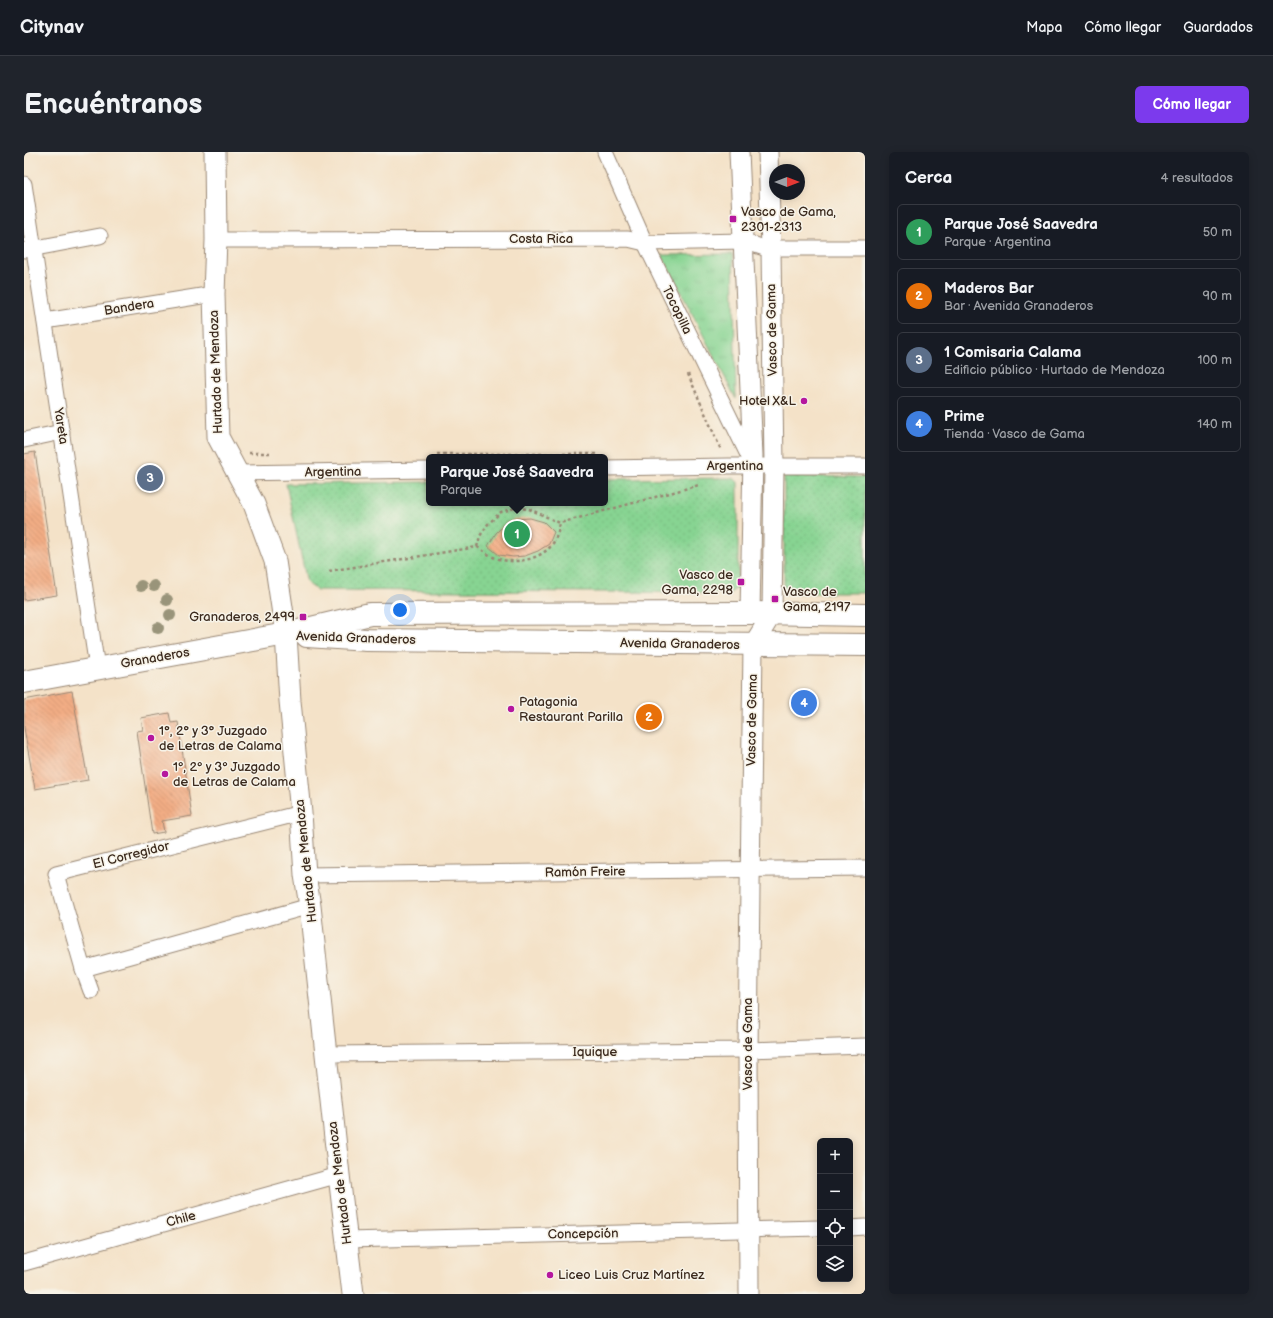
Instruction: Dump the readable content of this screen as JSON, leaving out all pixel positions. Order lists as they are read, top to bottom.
{
  "streets": {
    "main road": ["Hurtado de Mendoza", "Avenida Granaderos", "Granaderos"],
    "street": [
      "Costa Rica",
      "Bandera",
      "Tocopilla",
      "Vasco de Gama",
      "Yareta",
      "Argentina",
      "El Corregidor",
      "Ramón Freire",
      "Iquique",
      "Chile",
      "Concepción"
    ]
  },
  "crossings": [
    ["Costa Rica", "Tocopilla"],
    ["Costa Rica", "Vasco de Gama"],
    ["Costa Rica", "Hurtado de Mendoza"],
    ["Bandera", "Hurtado de Mendoza"],
    ["Bandera", "Yareta"],
    ["Tocopilla", "Vasco de Gama"],
    ["Tocopilla", "Argentina"],
    ["Vasco de Gama", "Argentina"],
    ["Vasco de Gama", "Avenida Granaderos"],
    ["Vasco de Gama", "Ramón Freire"],
    ["Vasco de Gama", "Iquique"],
    ["Vasco de Gama", "Concepción"],
    ["Hurtado de Mendoza", "Argentina"],
    ["Hurtado de Mendoza", "Avenida Granaderos"],
    ["Hurtado de Mendoza", "Granaderos"],
    ["Hurtado de Mendoza", "El Corregidor"],
    ["Hurtado de Mendoza", "Ramón Freire"],
    ["Hurtado de Mendoza", "Iquique"],
    ["Hurtado de Mendoza", "Chile"],
    ["Hurtado de Mendoza", "Concepción"],
    ["Yareta", "Granaderos"],
    ["Avenida Granaderos", "Granaderos"]
  ],
  "places": {
    "transit": [
      "Vasco de Gama, 2301-2313",
      "Vasco de Gama, 2298",
      "Vasco de Gama, 2197",
      "Granaderos, 2499"
    ],
    "other": [
      "Hotel X&L",
      "Patagonia Restaurant Parilla",
      "1°, 2° y 3° Juzgado de Letras de Calama",
      "1º, 2º y 3º Juzgado de Letras de Calama",
      "Liceo Luis Cruz Martínez"
    ]
  },
  "north": "right",
  "page": {
    "header": "Citynav",
    "nav": ["Mapa", "Cómo llegar", "Guardados"],
    "buttons": "Cómo llegar",
    "title": "Encuéntranos",
    "heading": ["Cerca", "4 resultados"],
    "list": [
      {
        "mark": "1",
        "name": "Parque José Saavedra",
        "note": "Parque · Argentina",
        "value": "50 m"
      },
      {
        "mark": "2",
        "name": "Maderos Bar",
        "note": "Bar · Avenida Granaderos",
        "value": "90 m"
      },
      {
        "mark": "3",
        "name": "1 Comisaria Calama",
        "note": "Edificio público · Hurtado de Mendoza",
        "value": "100 m"
      },
      {
        "mark": "4",
        "name": "Prime",
        "note": "Tienda · Vasco de Gama",
        "value": "140 m"
      }
    ],
    "popup": ["Parque José Saavedra", "Parque"],
    "pins": [
      "3",
      "1",
      "4",
      "2"
    ],
    "map_buttons": ["+", "−"]
  }
}
